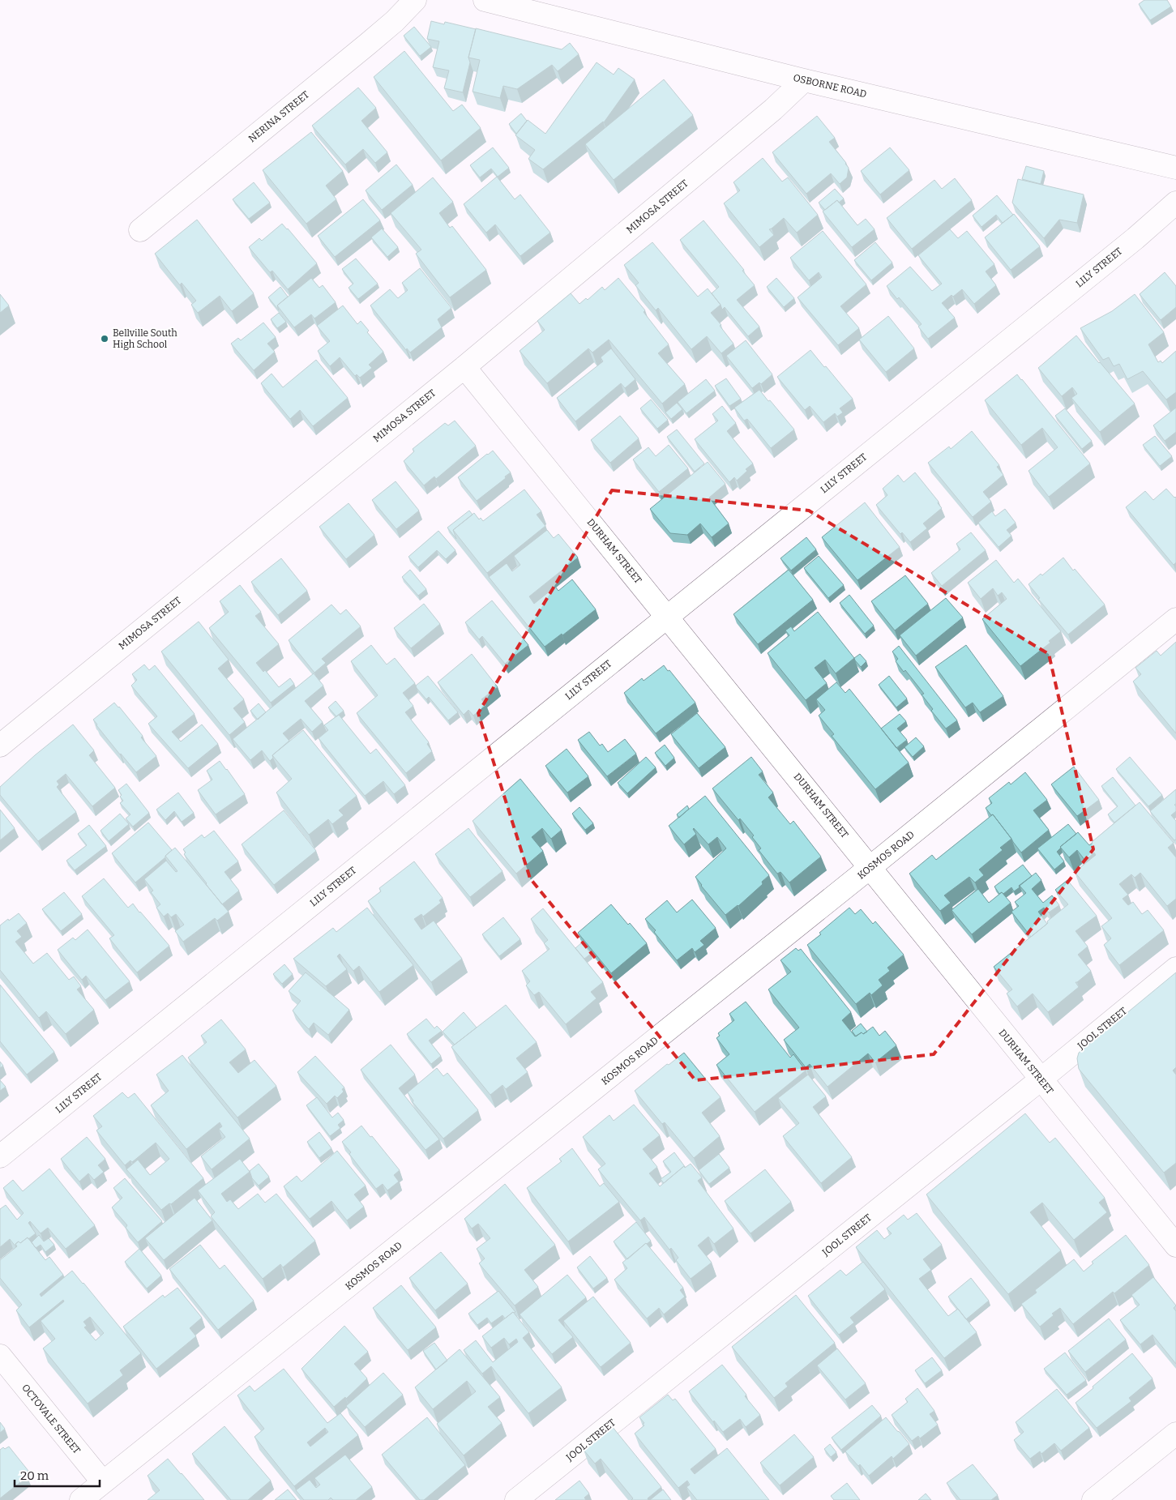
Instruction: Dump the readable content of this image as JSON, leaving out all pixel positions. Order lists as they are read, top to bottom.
{
  "streets": {
    "street": [
      "OSBORNE ROAD",
      "NERINA STREET",
      "MIMOSA STREET",
      "LILY STREET",
      "DURHAM STREET",
      "KOSMOS ROAD",
      "JOOL STREET",
      "OCTOVALE STREET"
    ]
  },
  "crossings": [
    ["OSBORNE ROAD", "MIMOSA STREET"],
    ["MIMOSA STREET", "DURHAM STREET"],
    ["LILY STREET", "DURHAM STREET"],
    ["DURHAM STREET", "KOSMOS ROAD"],
    ["DURHAM STREET", "JOOL STREET"],
    ["KOSMOS ROAD", "OCTOVALE STREET"]
  ],
  "places": ["Bellville South High School"],
  "scale_bar": "20 m"
}
